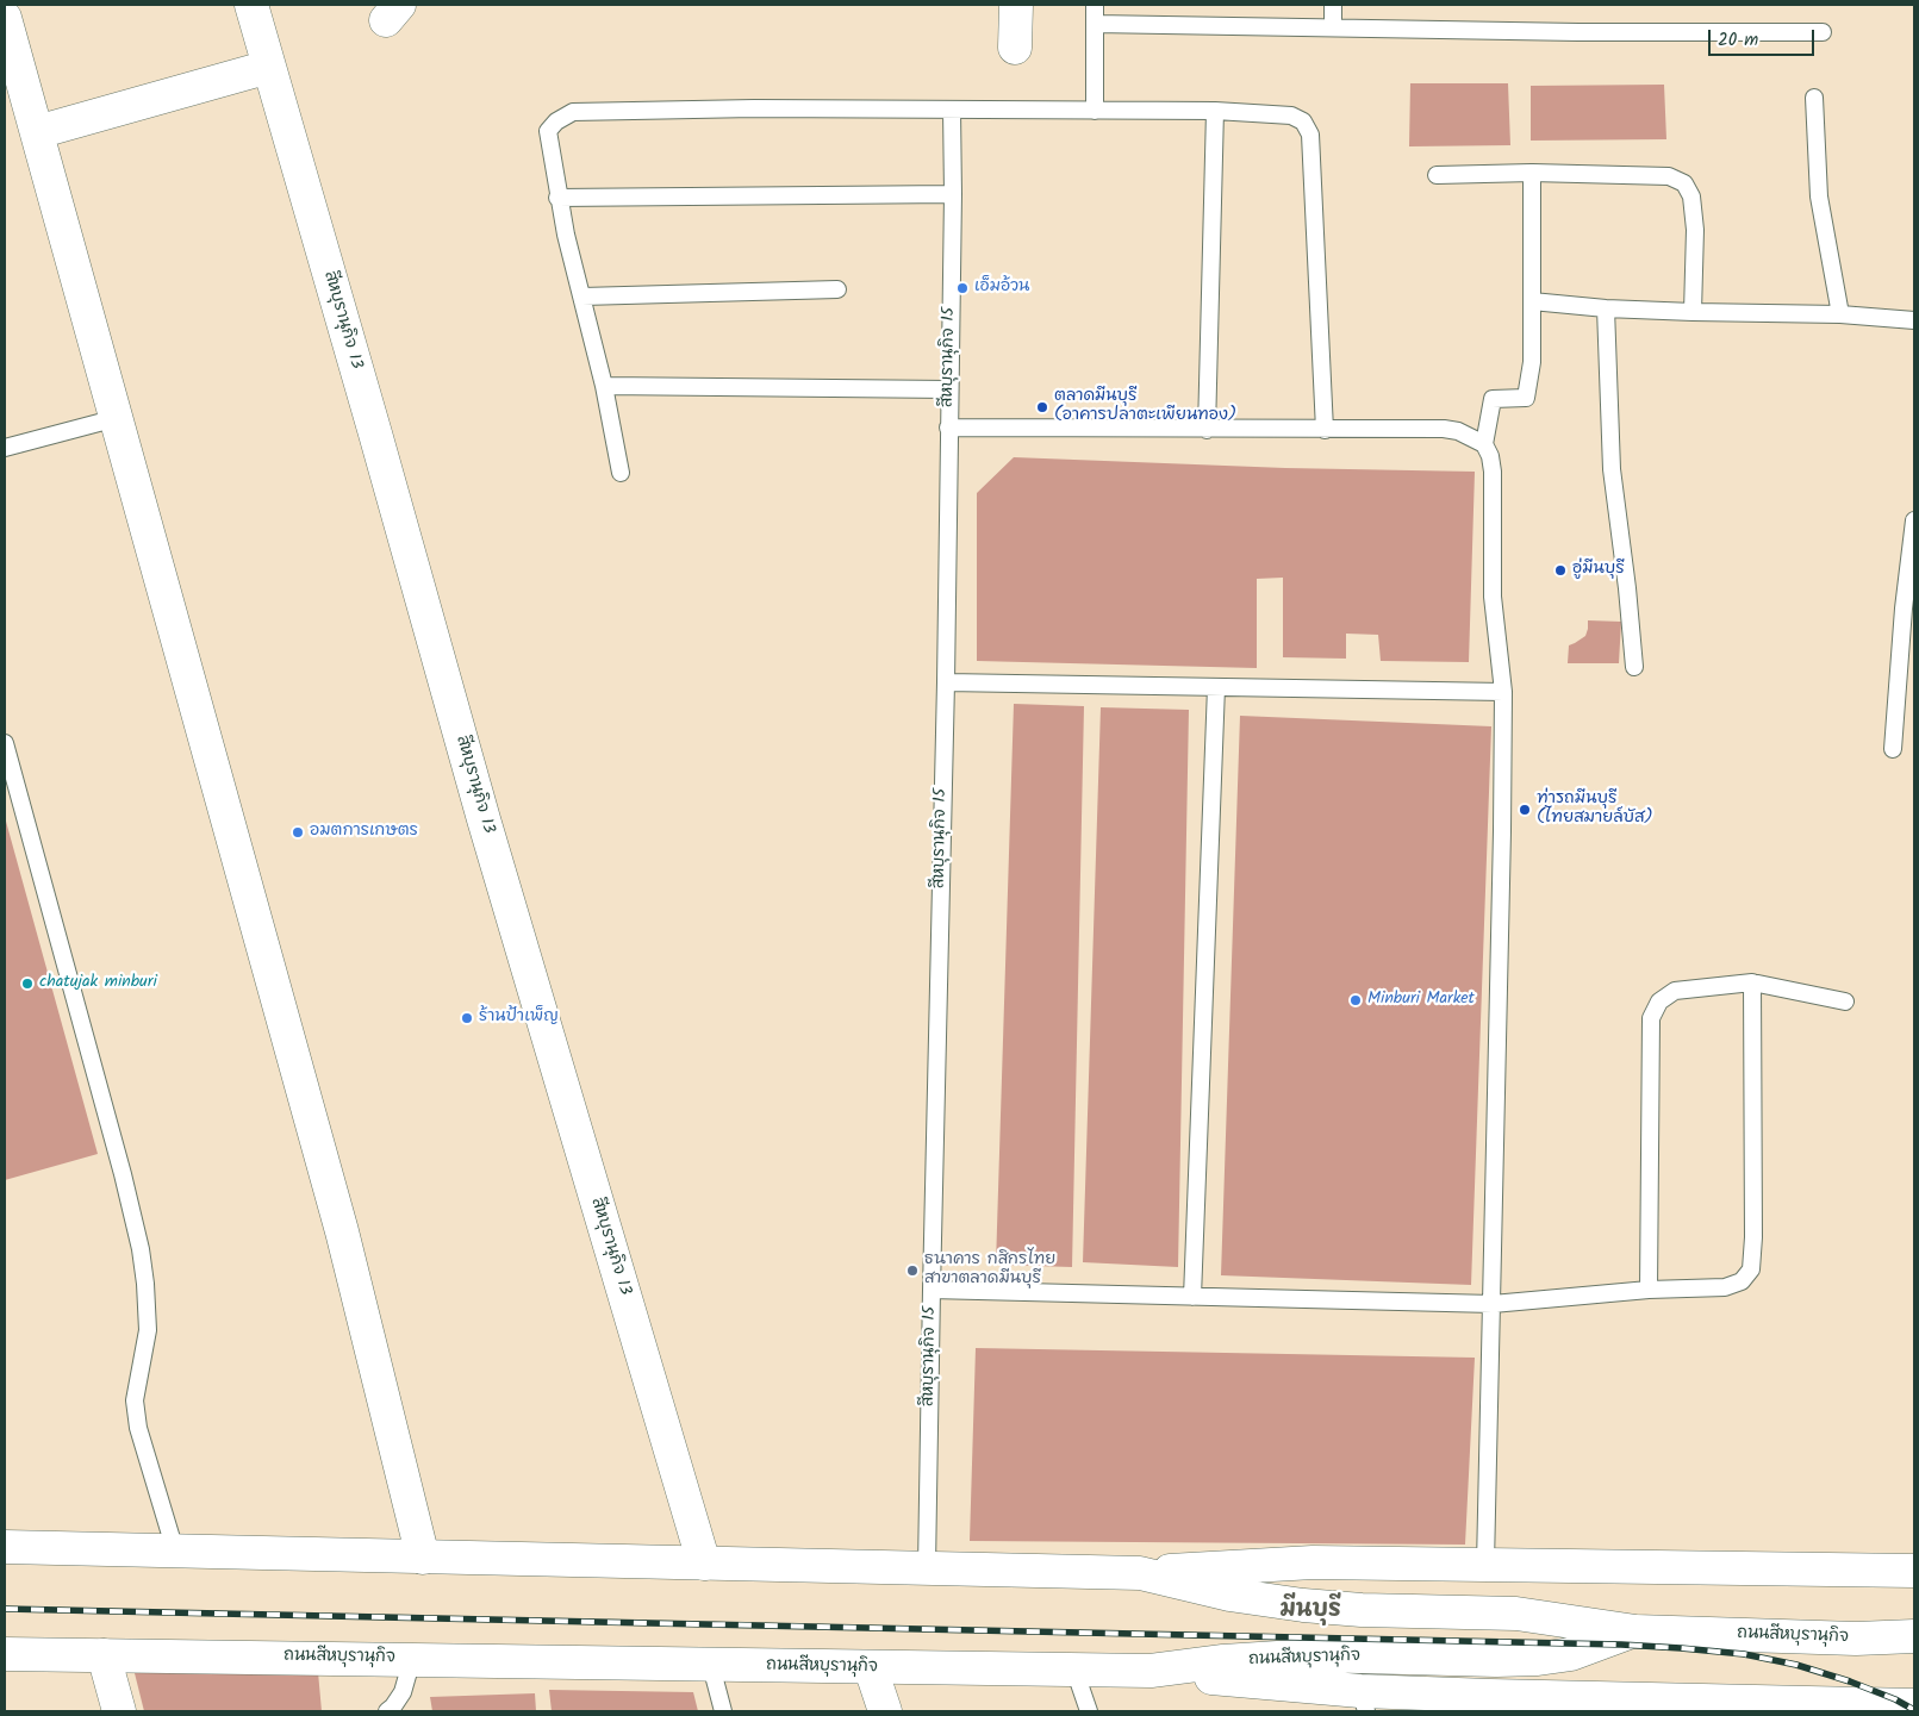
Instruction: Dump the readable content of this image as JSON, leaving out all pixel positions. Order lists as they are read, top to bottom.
{
  "streets": {
    "main road": ["สีหบุรานุกิจ 13", "ถนนสีหบุรานุกิจ"],
    "lane": ["สีหบุรานุกิจ 15"]
  },
  "crossings": [
    ["สีหบุรานุกิจ 13", "ถนนสีหบุรานุกิจ"],
    ["สีหบุรานุกิจ 15", "ถนนสีหบุรานุกิจ"]
  ],
  "districts": ["มีนบุรี"],
  "places": [
    "เอ็มอ้วน",
    "ตลาดมีนบุรี (อาคารปลาตะเพียนทอง)",
    "อู่มีนบุรี",
    "ท่ารถมีนบุรี (ไทยสมายล์บัส)",
    "อมตการเกษตร",
    "chatujak minburi",
    "Minburi Market",
    "ร้านป้าเพ็ญ",
    "ธนาคาร กสิกรไทย สาขาตลาดมีนบุรี"
  ],
  "scale_bar": "20 m"
}
